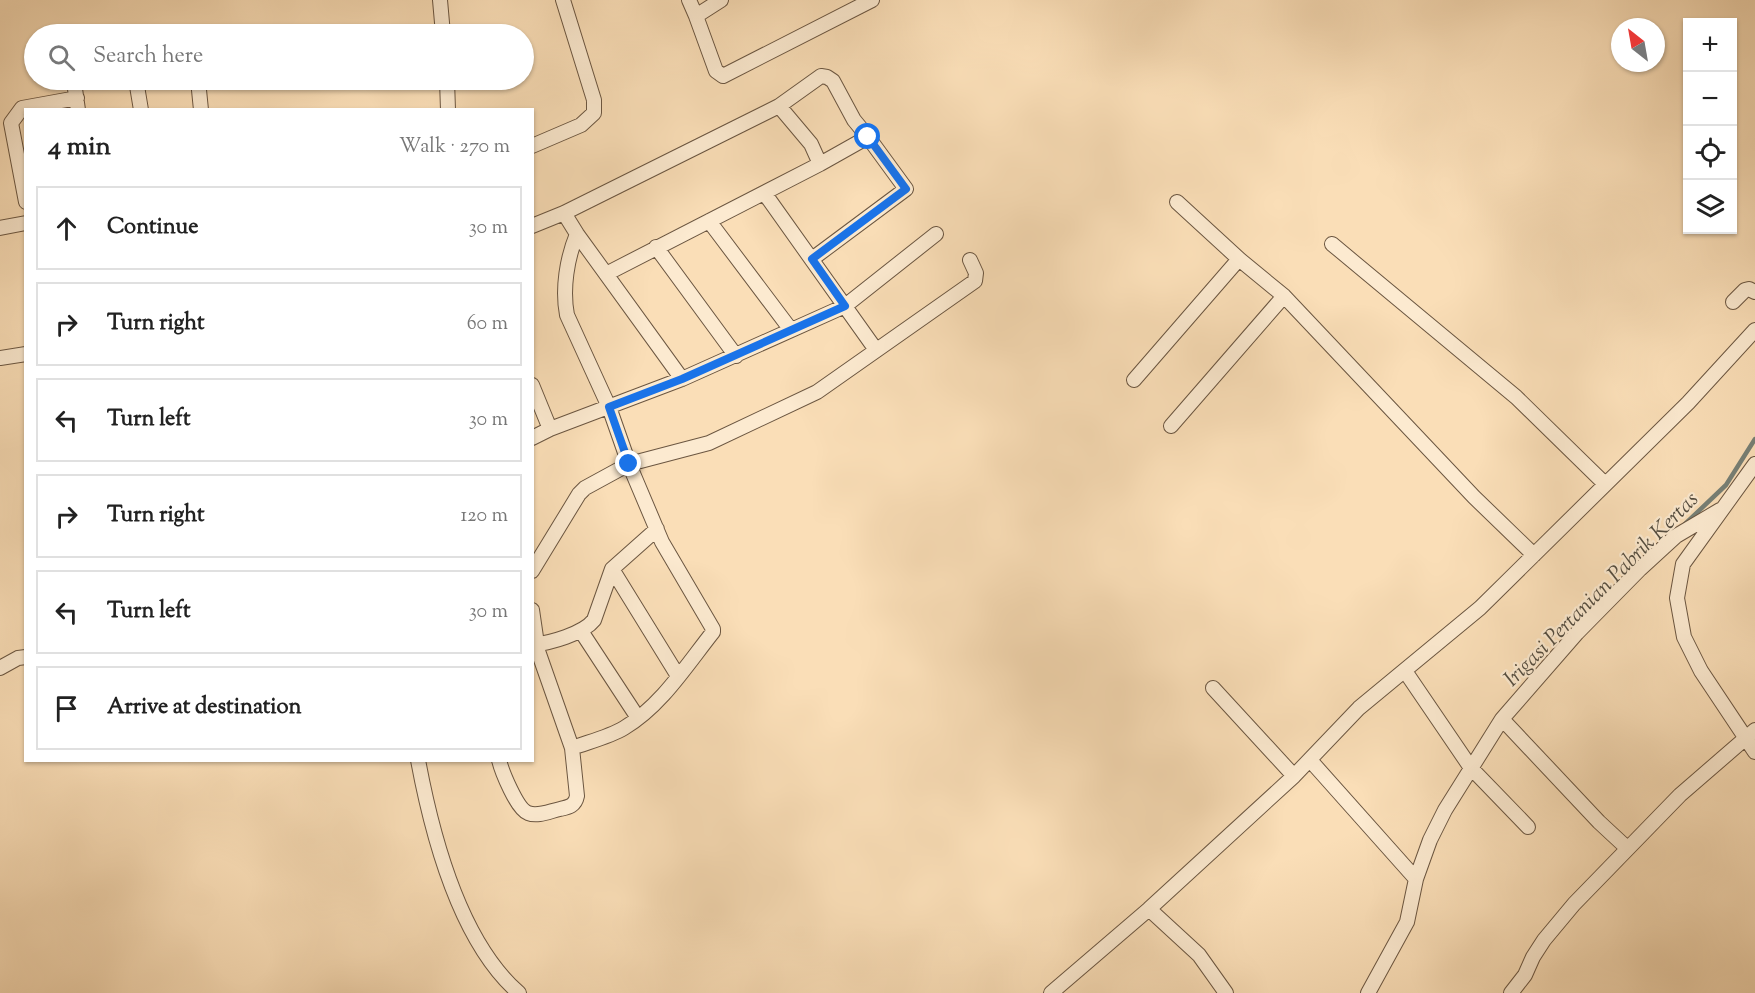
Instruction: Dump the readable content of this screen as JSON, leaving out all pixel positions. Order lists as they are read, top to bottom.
{
  "water": ["Irigasi Pertanian Pabrik Kertas"],
  "north": "top left",
  "page": {
    "map_buttons": ["+", "−"],
    "search": "Search here",
    "heading": ["4 min", "Walk · 270 m"],
    "list": [
      ["Continue", "30 m"],
      ["Turn right", "60 m"],
      ["Turn left", "30 m"],
      ["Turn right", "120 m"],
      ["Turn left", "30 m"],
      "Arrive at destination"
    ]
  }
}
